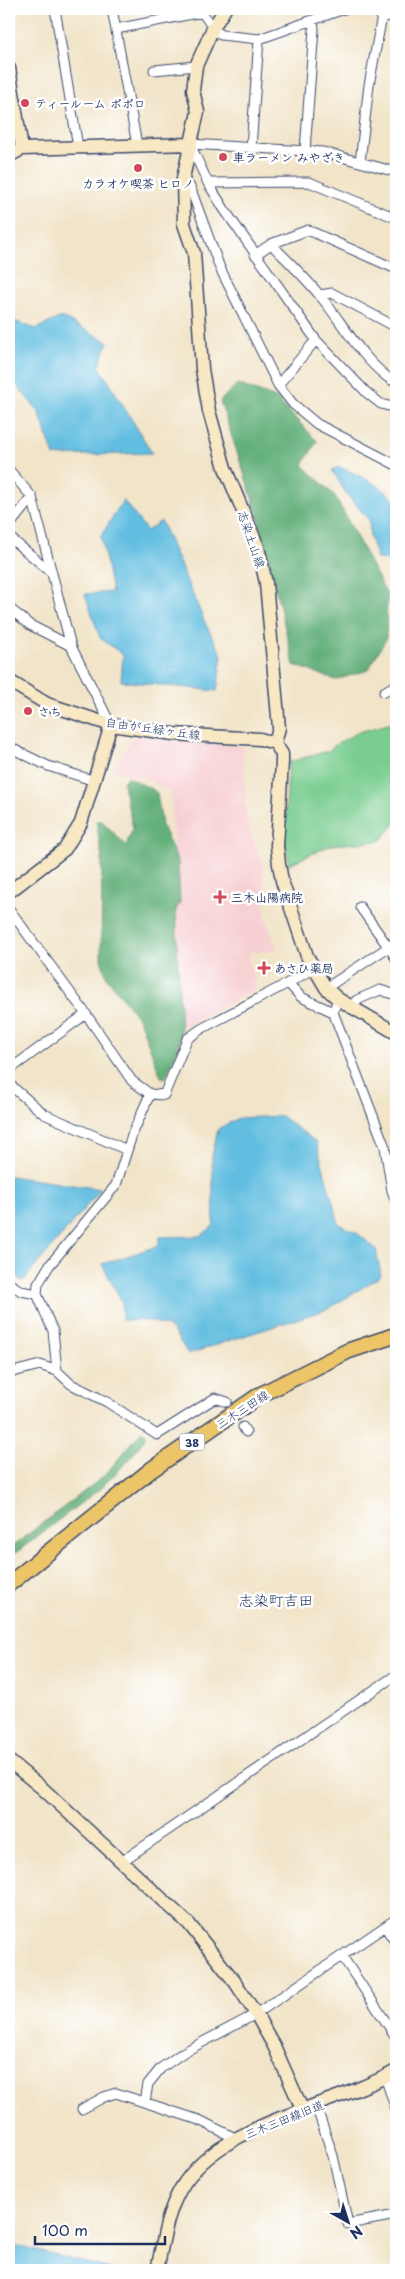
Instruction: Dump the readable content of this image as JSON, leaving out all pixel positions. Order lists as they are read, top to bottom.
{
  "streets": {
    "main road": ["三木三田線", "38"],
    "street": ["志染土山線", "自由が丘緑ヶ丘線", "三木三田線旧道"]
  },
  "crossings": [
    ["志染土山線", "自由が丘緑ヶ丘線"]
  ],
  "districts": ["志染町吉田"],
  "places": {
    "other": [
      "ティールーム ポポロ",
      "車ラーメン みやざき",
      "カラオケ喫茶 ヒロノ",
      "さち"
    ],
    "health": ["三木山陽病院", "あさひ薬局"]
  },
  "scale_bar": "100 m",
  "north": "bottom right"
}
